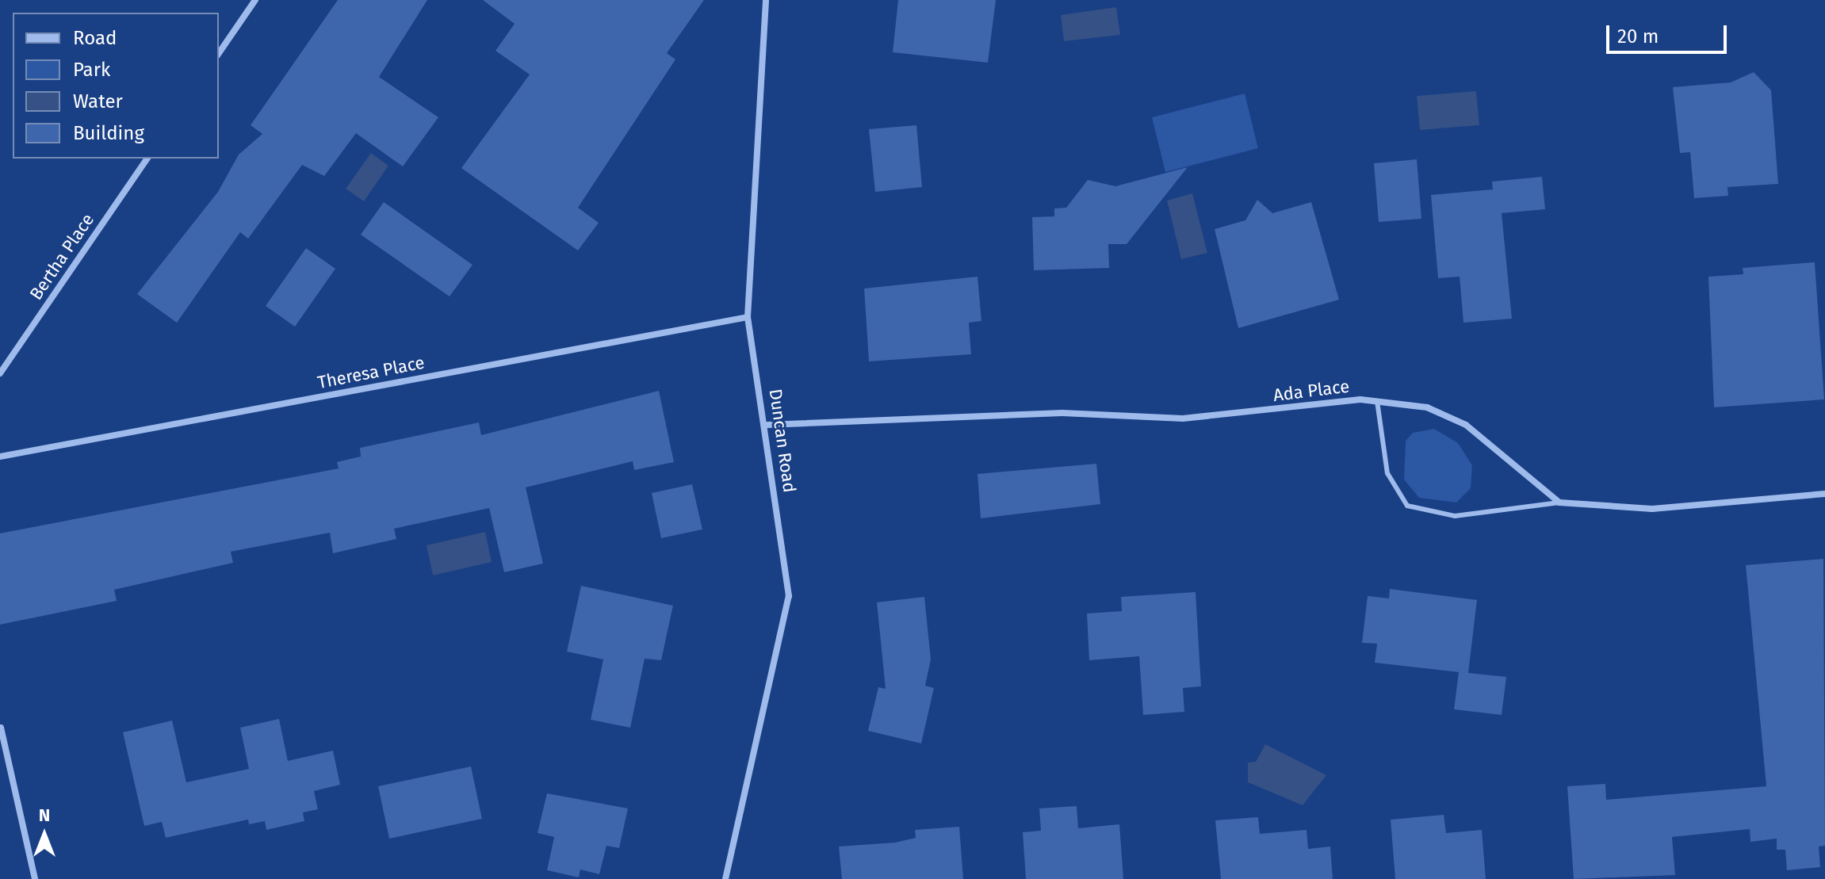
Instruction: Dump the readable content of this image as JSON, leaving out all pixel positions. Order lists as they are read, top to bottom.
{
  "streets": {
    "street": [
      "Bertha Place",
      "Theresa Place",
      "Ada Place",
      "Duncan Road"
    ]
  },
  "crossings": [
    ["Theresa Place", "Duncan Road"],
    ["Ada Place", "Duncan Road"]
  ],
  "legend": [
    "Road",
    "Park",
    "Water",
    "Building"
  ],
  "scale_bar": "20 m",
  "north": "top"
}
